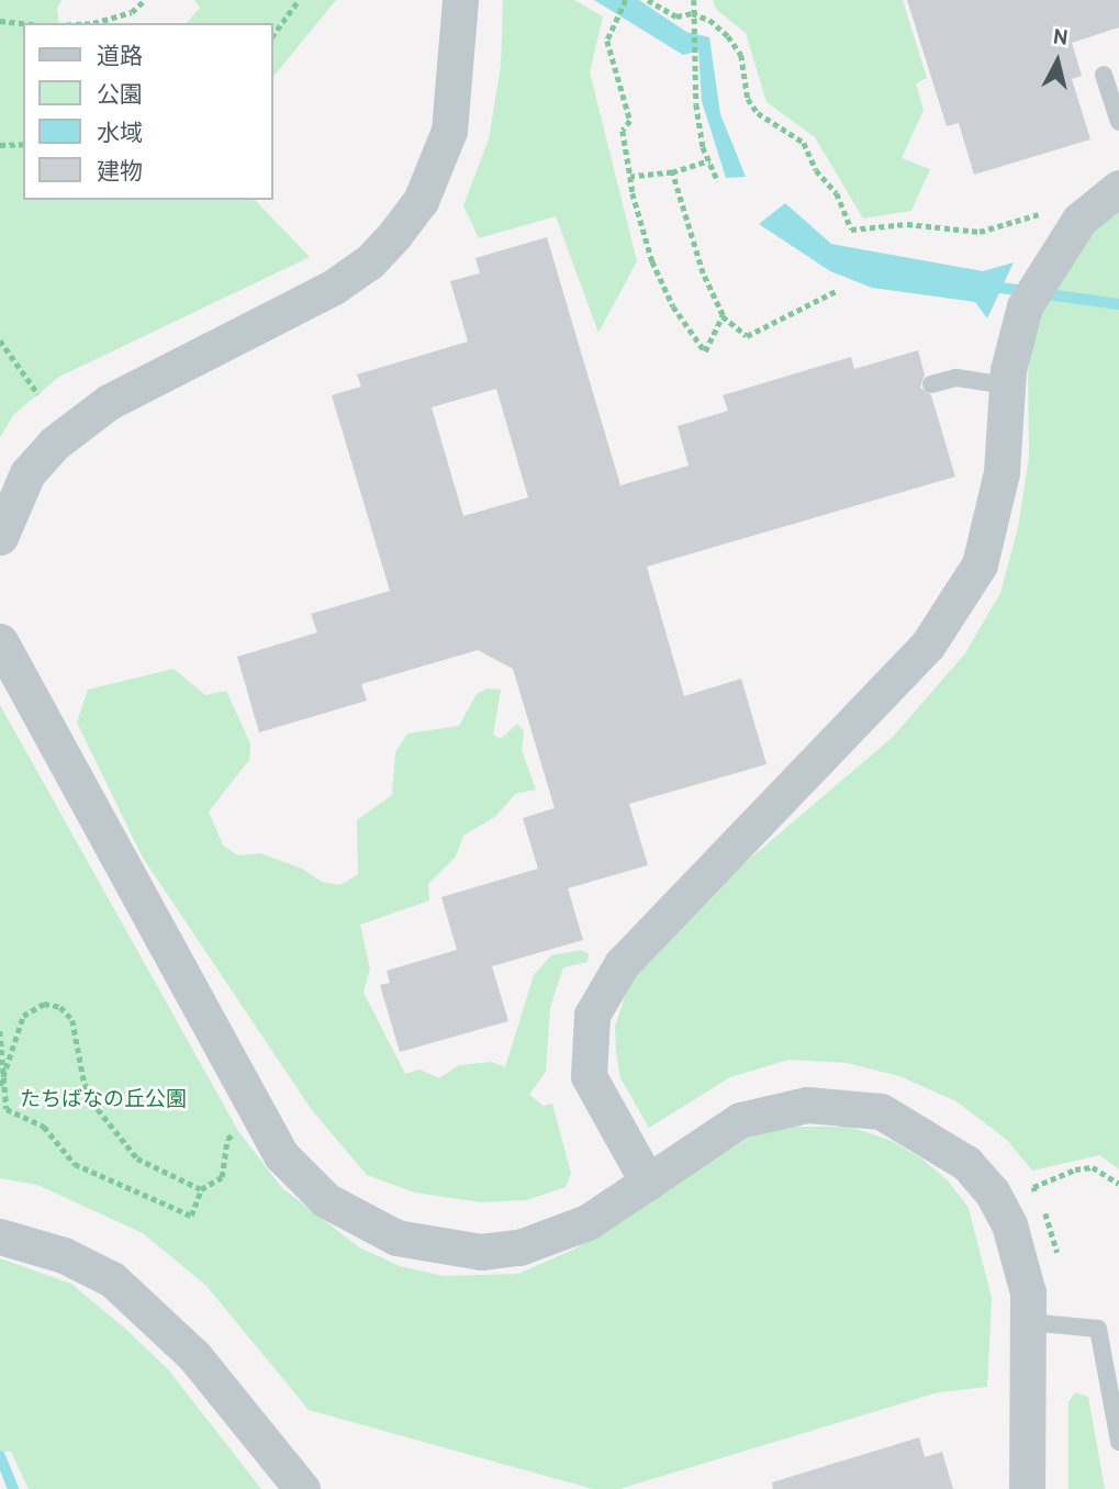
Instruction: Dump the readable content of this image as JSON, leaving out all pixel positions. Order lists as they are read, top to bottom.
{
  "parks": ["たちばなの丘公園"],
  "legend": [
    "道路",
    "公園",
    "水域",
    "建物"
  ],
  "north": "top"
}
